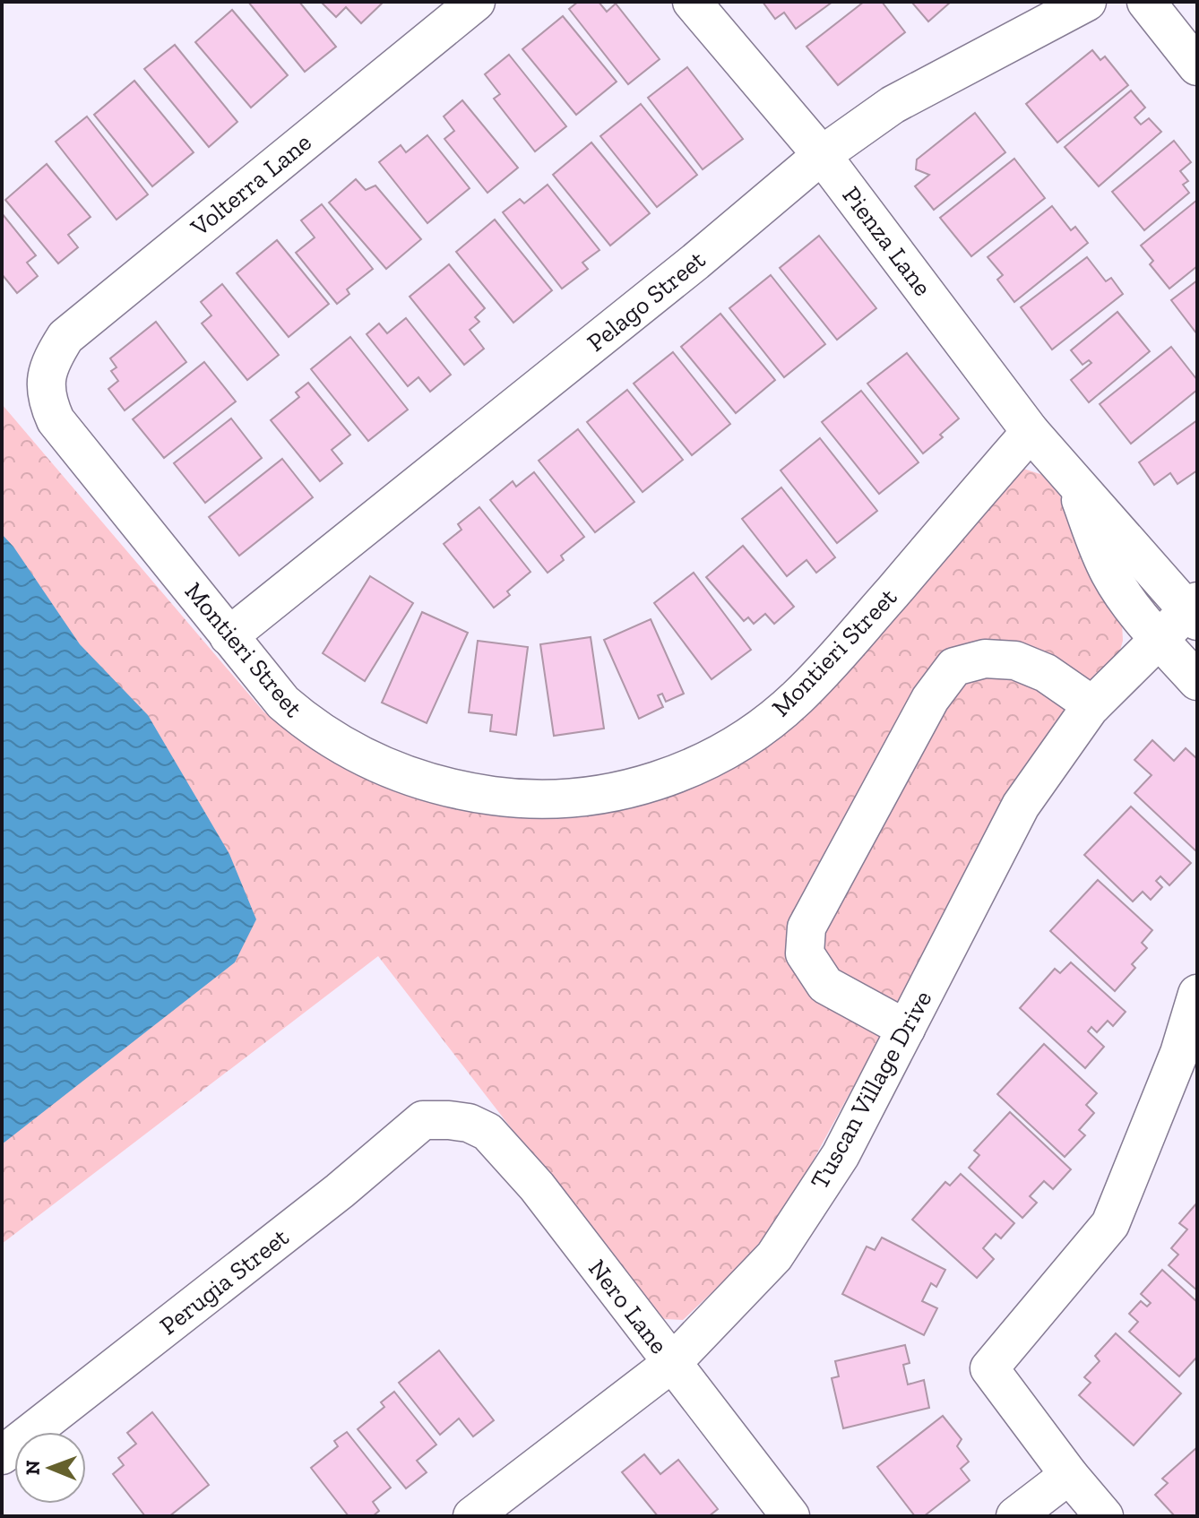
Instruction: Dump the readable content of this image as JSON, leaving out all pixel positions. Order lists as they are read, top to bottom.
{
  "streets": {
    "street": [
      "Volterra Lane",
      "Pienza Lane",
      "Pelago Street",
      "Montieri Street",
      "Tuscan Village Drive",
      "Perugia Street",
      "Nero Lane"
    ]
  },
  "crossings": [
    ["Volterra Lane", "Montieri Street"],
    ["Pienza Lane", "Pelago Street"],
    ["Pienza Lane", "Montieri Street"],
    ["Pienza Lane", "Tuscan Village Drive"],
    ["Pelago Street", "Montieri Street"],
    ["Tuscan Village Drive", "Nero Lane"],
    ["Perugia Street", "Nero Lane"]
  ],
  "north": "left"
}
